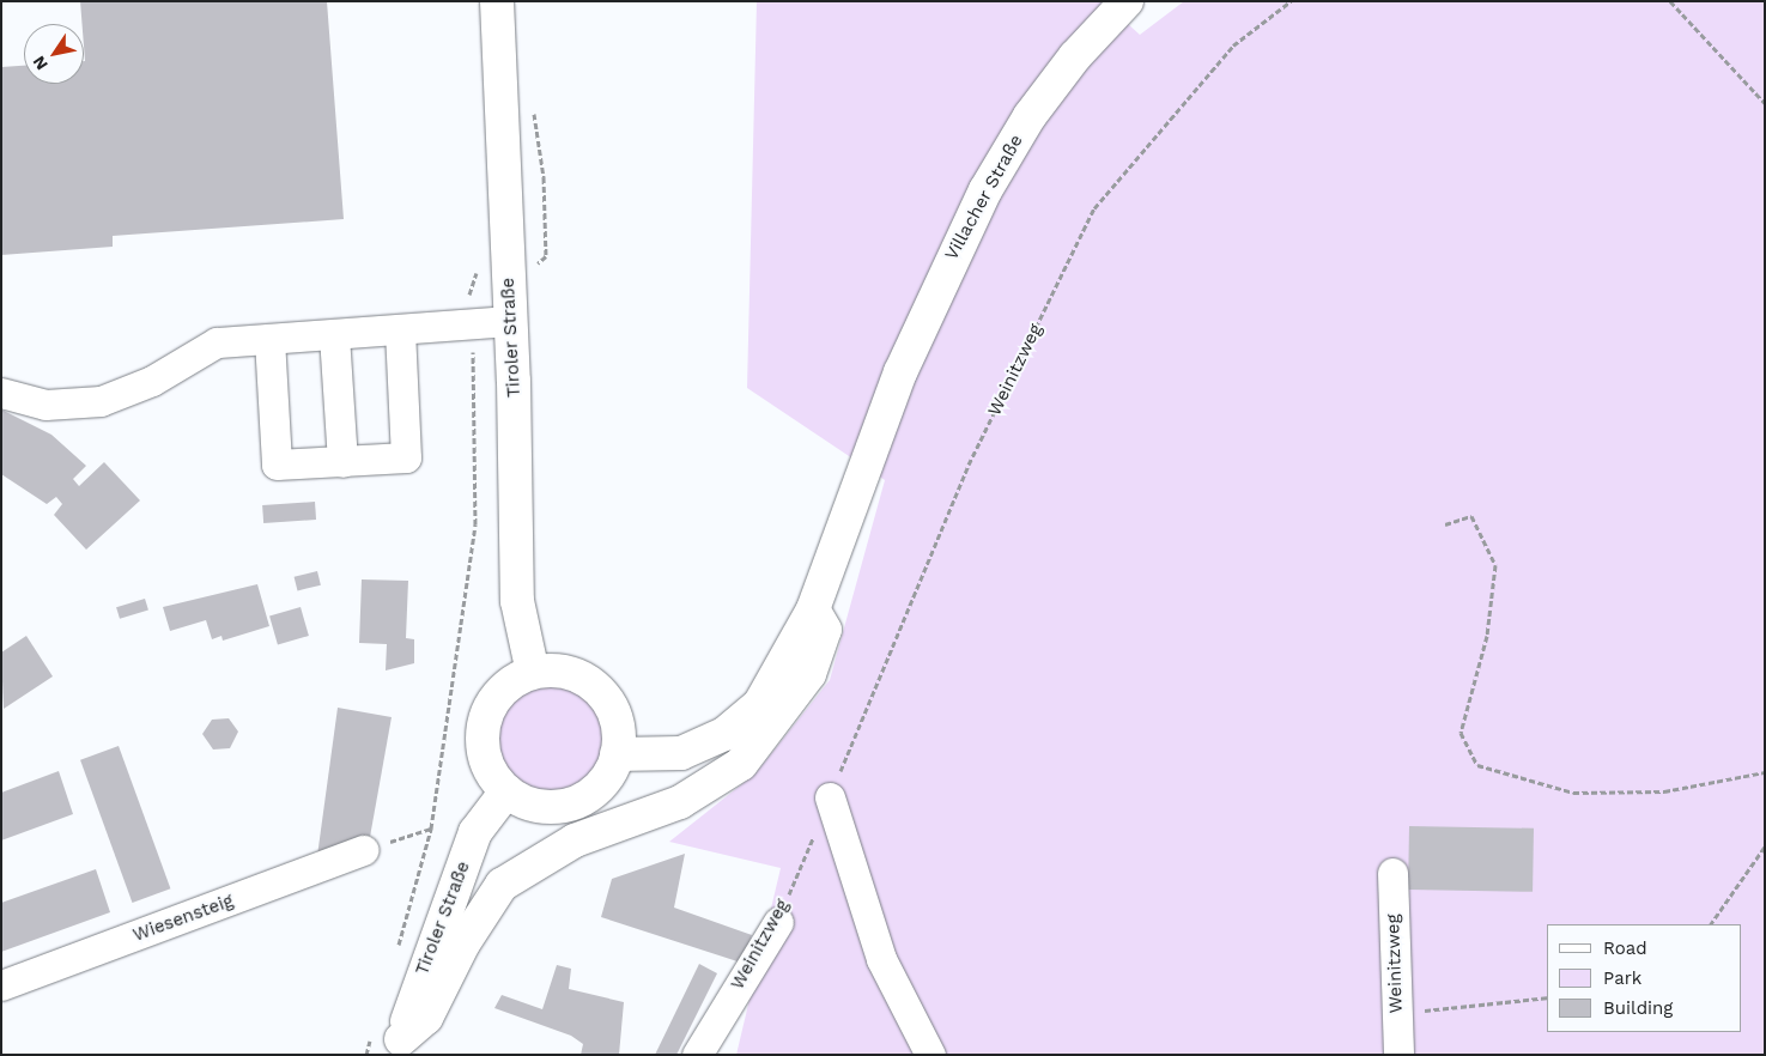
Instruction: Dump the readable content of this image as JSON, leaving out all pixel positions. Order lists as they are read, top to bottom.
{
  "streets": {
    "main road": ["Villacher Straße", "Tiroler Straße"],
    "street": ["Weinitzweg", "Wiesensteig"]
  },
  "legend": ["Road", "Park", "Building"],
  "north": "bottom left"
}
